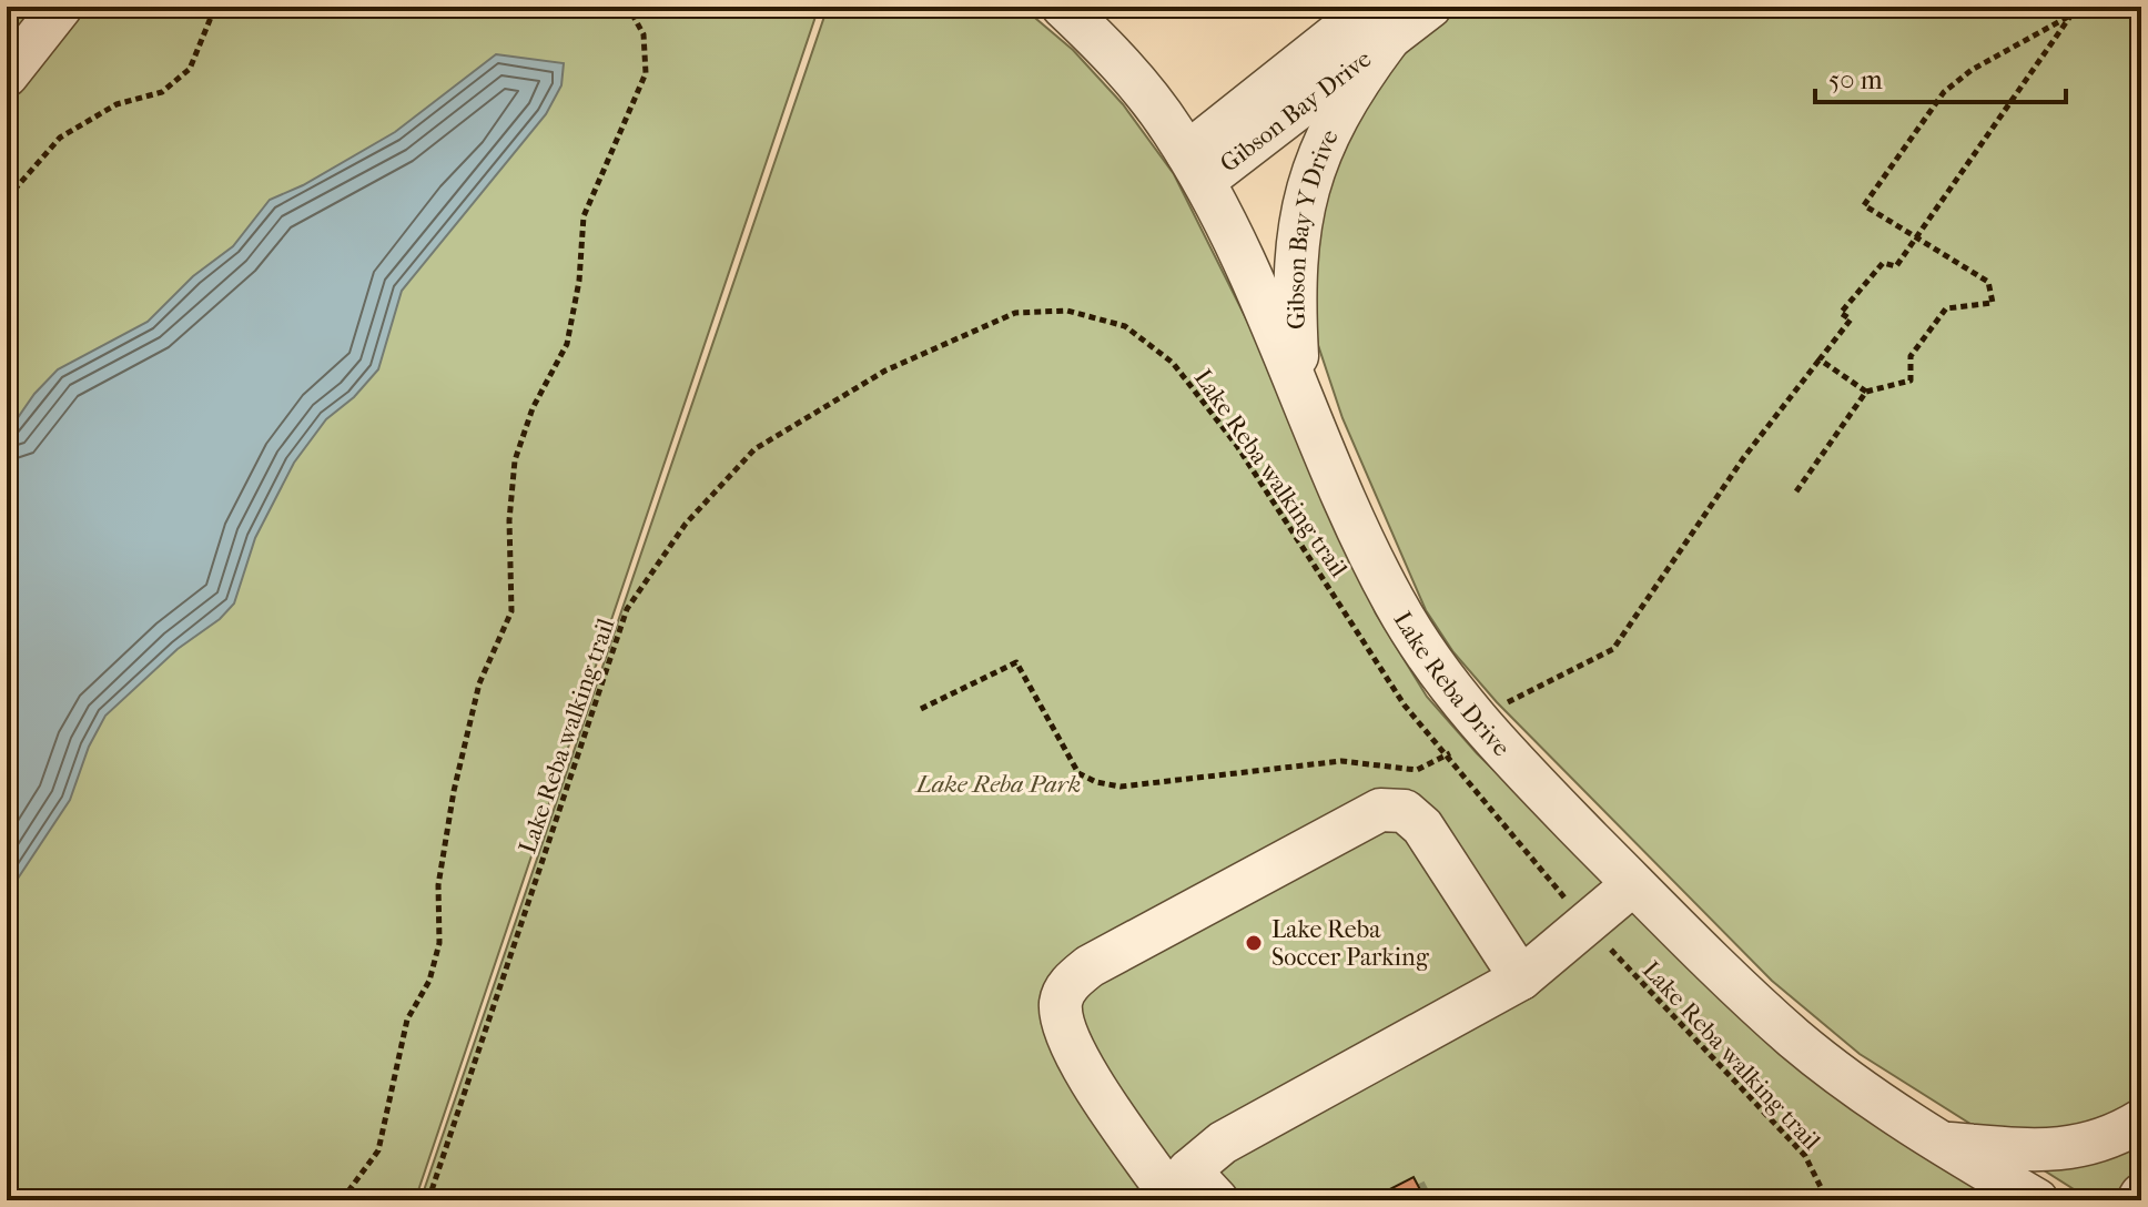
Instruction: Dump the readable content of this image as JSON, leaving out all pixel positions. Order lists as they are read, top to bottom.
{
  "streets": {
    "street": ["Gibson Bay Drive", "Gibson Bay Y Drive", "Lake Reba Drive"],
    "path": ["Lake Reba walking trail"]
  },
  "crossings": [
    ["Gibson Bay Drive", "Gibson Bay Y Drive"],
    ["Gibson Bay Drive", "Lake Reba Drive"],
    ["Gibson Bay Y Drive", "Lake Reba Drive"]
  ],
  "parks": ["Lake Reba Park"],
  "places": ["Lake Reba Soccer Parking"],
  "scale_bar": "50 m"
}
